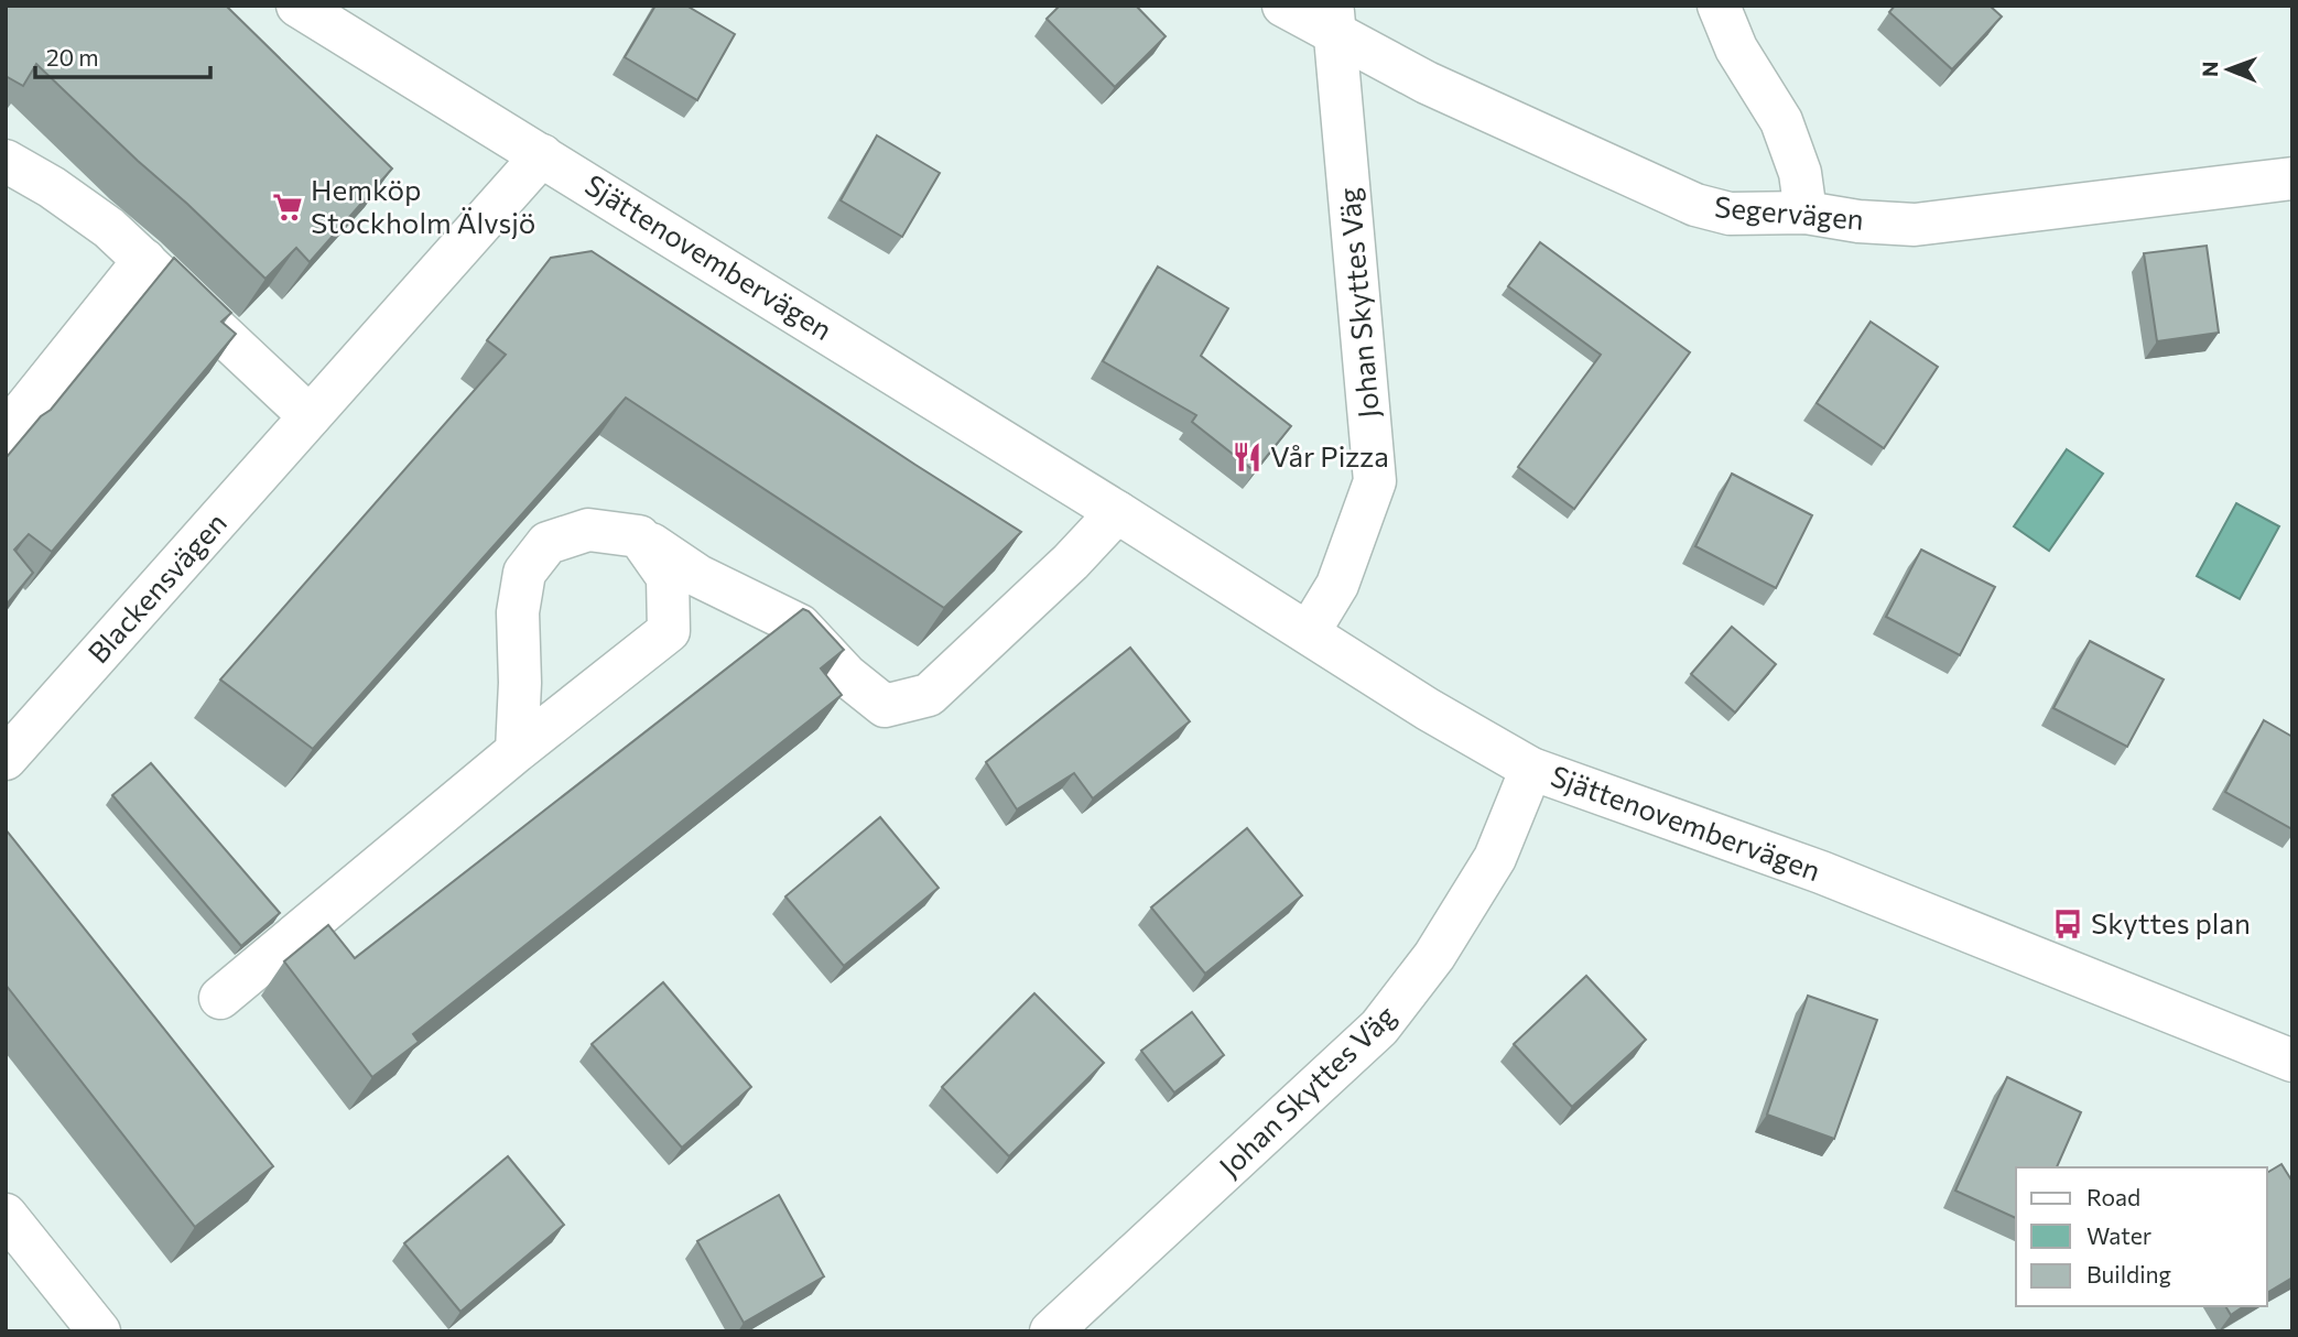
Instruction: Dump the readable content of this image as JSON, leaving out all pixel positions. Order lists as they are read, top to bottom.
{
  "streets": {
    "street": [
      "Segervägen",
      "Sjättenovembervägen",
      "Johan Skyttes Väg",
      "Blackensvägen"
    ]
  },
  "crossings": [
    ["Segervägen", "Johan Skyttes Väg"],
    ["Sjättenovembervägen", "Johan Skyttes Väg"],
    ["Sjättenovembervägen", "Blackensvägen"]
  ],
  "places": {
    "supermarket": ["Hemköp Stockholm Älvsjö"],
    "restaurant": ["Vår Pizza"],
    "bus stop": ["Skyttes plan"]
  },
  "legend": ["Road", "Water", "Building"],
  "scale_bar": "20 m",
  "north": "left"
}
